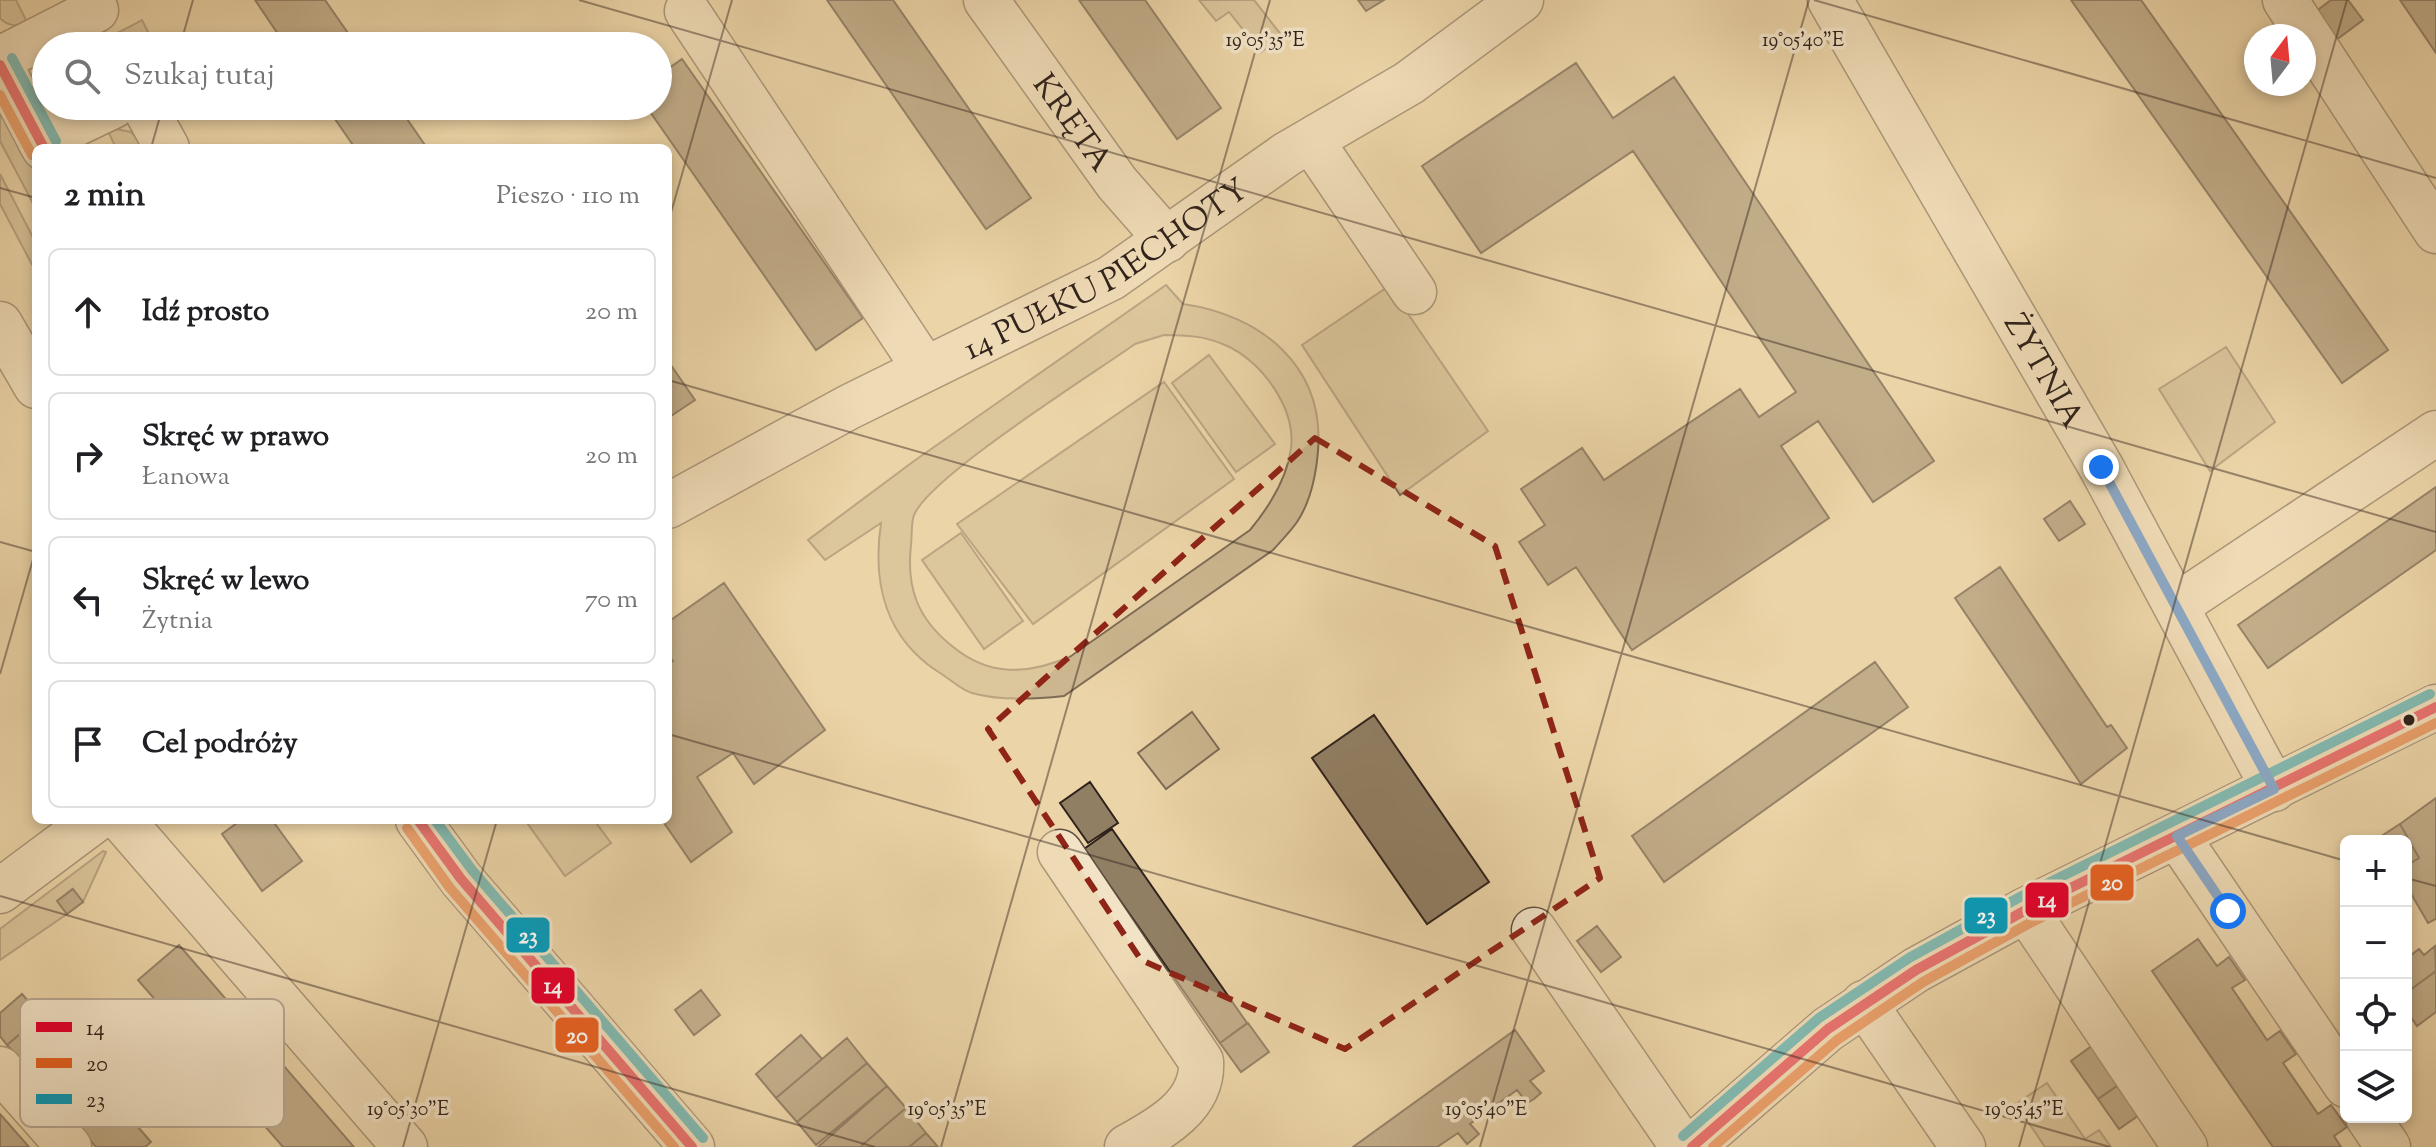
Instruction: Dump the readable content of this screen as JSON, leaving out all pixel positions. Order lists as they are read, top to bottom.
{
  "streets": {
    "street": ["KRĘTA", "14 PUŁKU PIECHOTY", "ŻYTNIA"]
  },
  "crossings": [
    ["KRĘTA", "14 PUŁKU PIECHOTY"]
  ],
  "lines": ["transit line 23", "transit line 14", "transit line 20"],
  "legend": ["14", "20", "23"],
  "north": "top",
  "page": {
    "search": "Szukaj tutaj",
    "heading": ["2 min", "Pieszo · 110 m"],
    "list": [
      ["Idź prosto", "20 m"],
      ["Skręć w prawo", "Łanowa", "20 m"],
      ["Skręć w lewo", "Żytnia", "70 m"],
      "Cel podróży"
    ],
    "map_buttons": ["+", "−"]
  },
  "coordinates": [
    "19°05'35\"E",
    "19°05'40\"E",
    "19°05'30\"E",
    "19°05'45\"E"
  ]
}
